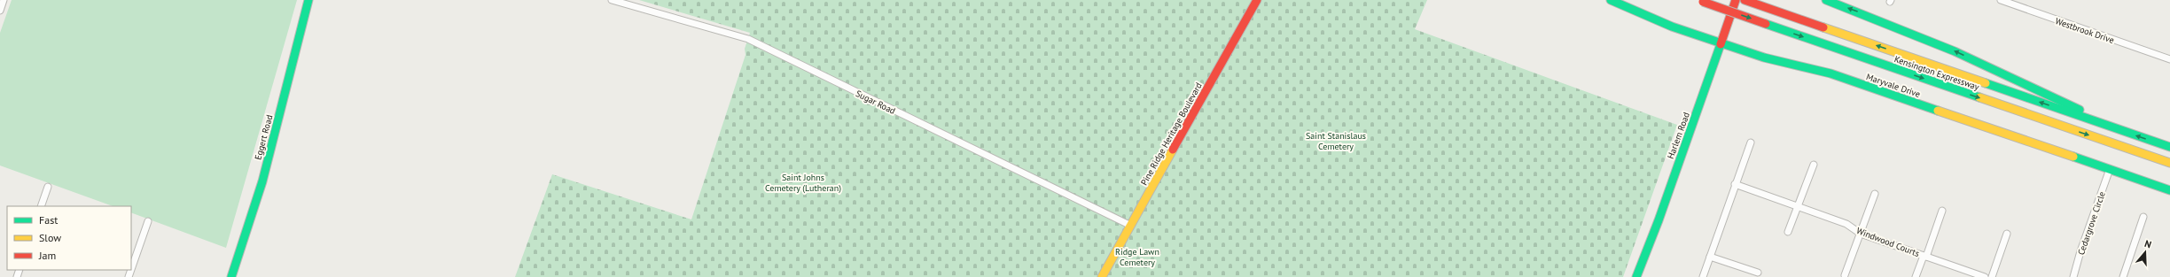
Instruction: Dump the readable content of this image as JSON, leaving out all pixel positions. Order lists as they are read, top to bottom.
{
  "streets": {
    "main road": [
      "Kensington Expressway",
      "Maryvale Drive",
      "Pine Ridge Heritage Boulevard",
      "Harlem Road",
      "Eggert Road"
    ],
    "street": [
      "Westbrook Drive",
      "Sugar Road",
      "Cedargrove Circle",
      "Windwood Courts"
    ]
  },
  "crossings": [
    ["Maryvale Drive", "Harlem Road"],
    ["Maryvale Drive", "Cedargrove Circle"],
    ["Sugar Road", "Pine Ridge Heritage Boulevard"]
  ],
  "parks": ["Saint Stanislaus Cemetery", "Saint Johns Cemetery (Lutheran)", "Ridge Lawn Cemetery"],
  "legend": ["Fast", "Slow", "Jam"],
  "north": "top"
}
